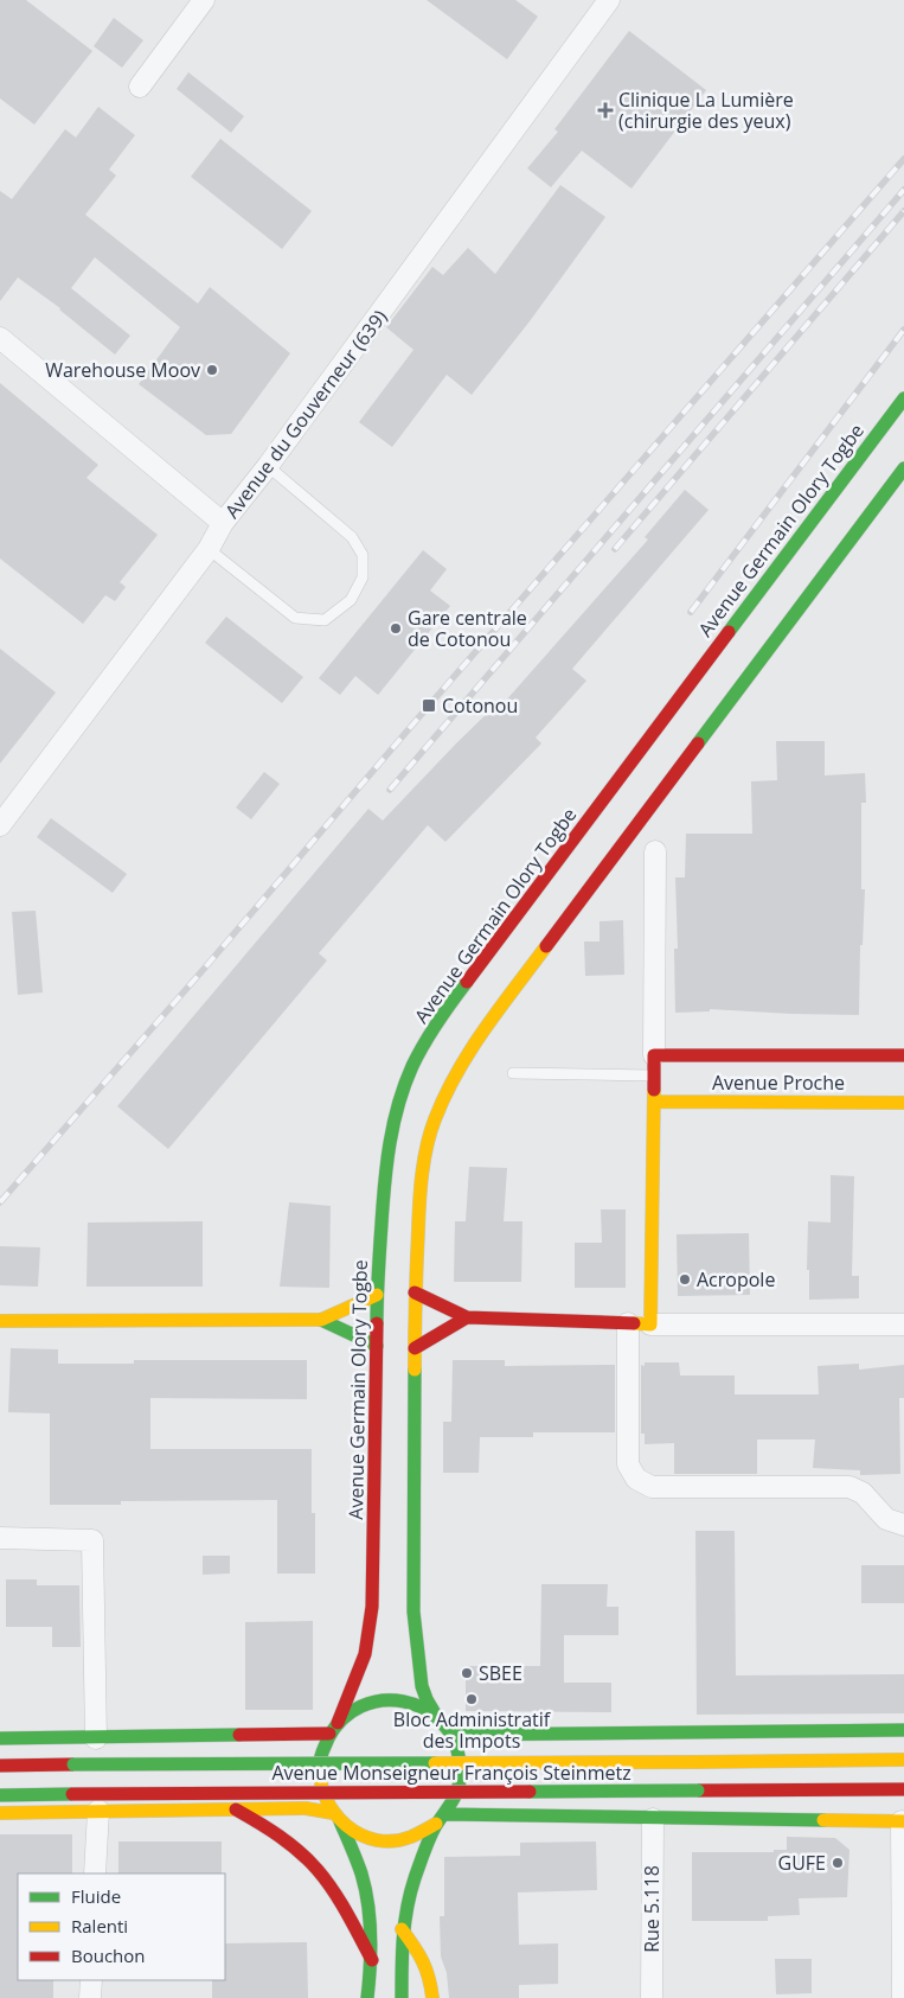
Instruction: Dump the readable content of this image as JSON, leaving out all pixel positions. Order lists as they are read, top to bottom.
{
  "streets": {
    "main road": ["Avenue Germain Olory Togbe", "Avenue Proche", "Avenue Monseigneur François Steinmetz"],
    "street": ["Avenue du Gouverneur (639)", "Rue 5.118"]
  },
  "crossings": [
    ["Avenue Germain Olory Togbe", "Avenue Monseigneur François Steinmetz"]
  ],
  "places": {
    "health": ["Clinique La Lumière (chirurgie des yeux)"],
    "other": [
      "Warehouse Moov",
      "Gare centrale de Cotonou",
      "Acropole",
      "SBEE",
      "Bloc Administratif des Impots",
      "GUFE"
    ],
    "transit": ["Cotonou"]
  },
  "legend": ["Fluide", "Ralenti", "Bouchon"]
}
